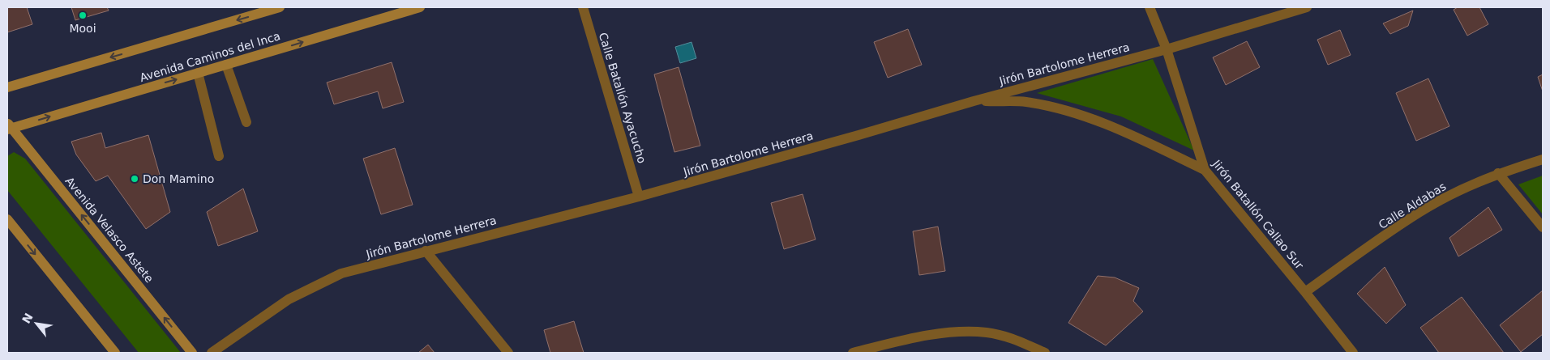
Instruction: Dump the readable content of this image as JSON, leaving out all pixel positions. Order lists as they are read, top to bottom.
{
  "streets": {
    "main road": ["Avenida Caminos del Inca", "Avenida Velasco Astete"],
    "street": [
      "Jirón Bartolome Herrera",
      "Calle Batallón Ayacucho",
      "Calle Aldabas",
      "Jirón Batallón Callao Sur"
    ]
  },
  "crossings": [
    ["Avenida Caminos del Inca", "Avenida Velasco Astete"],
    ["Jirón Bartolome Herrera", "Calle Batallón Ayacucho"],
    ["Jirón Bartolome Herrera", "Jirón Batallón Callao Sur"],
    ["Calle Aldabas", "Jirón Batallón Callao Sur"]
  ],
  "places": ["Mooi", "Don Mamino"],
  "north": "top left"
}
